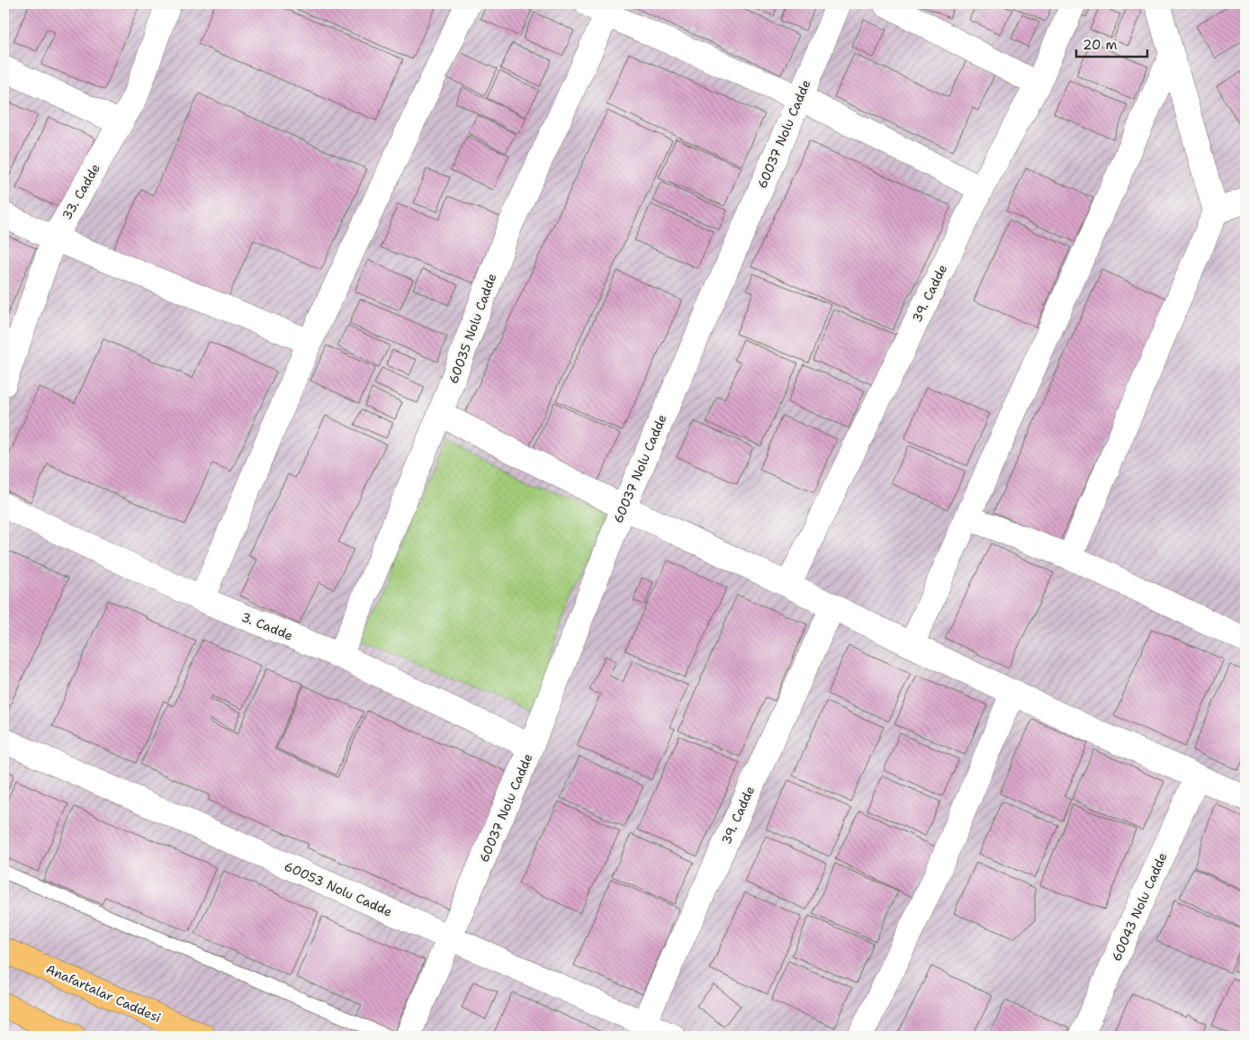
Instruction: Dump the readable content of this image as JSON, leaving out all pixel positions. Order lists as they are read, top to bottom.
{
  "streets": {
    "main road": ["Anafartalar Caddesi"],
    "street": [
      "60037 Nolu Cadde",
      "33. Cadde",
      "39. Cadde",
      "60035 Nolu Cadde",
      "3. Cadde",
      "60053 Nolu Cadde",
      "60043 Nolu Cadde"
    ]
  },
  "crossings": [
    ["60037 Nolu Cadde", "3. Cadde"],
    ["60037 Nolu Cadde", "60053 Nolu Cadde"],
    ["39. Cadde", "60053 Nolu Cadde"],
    ["60035 Nolu Cadde", "3. Cadde"]
  ],
  "scale_bar": "20 m"
}
